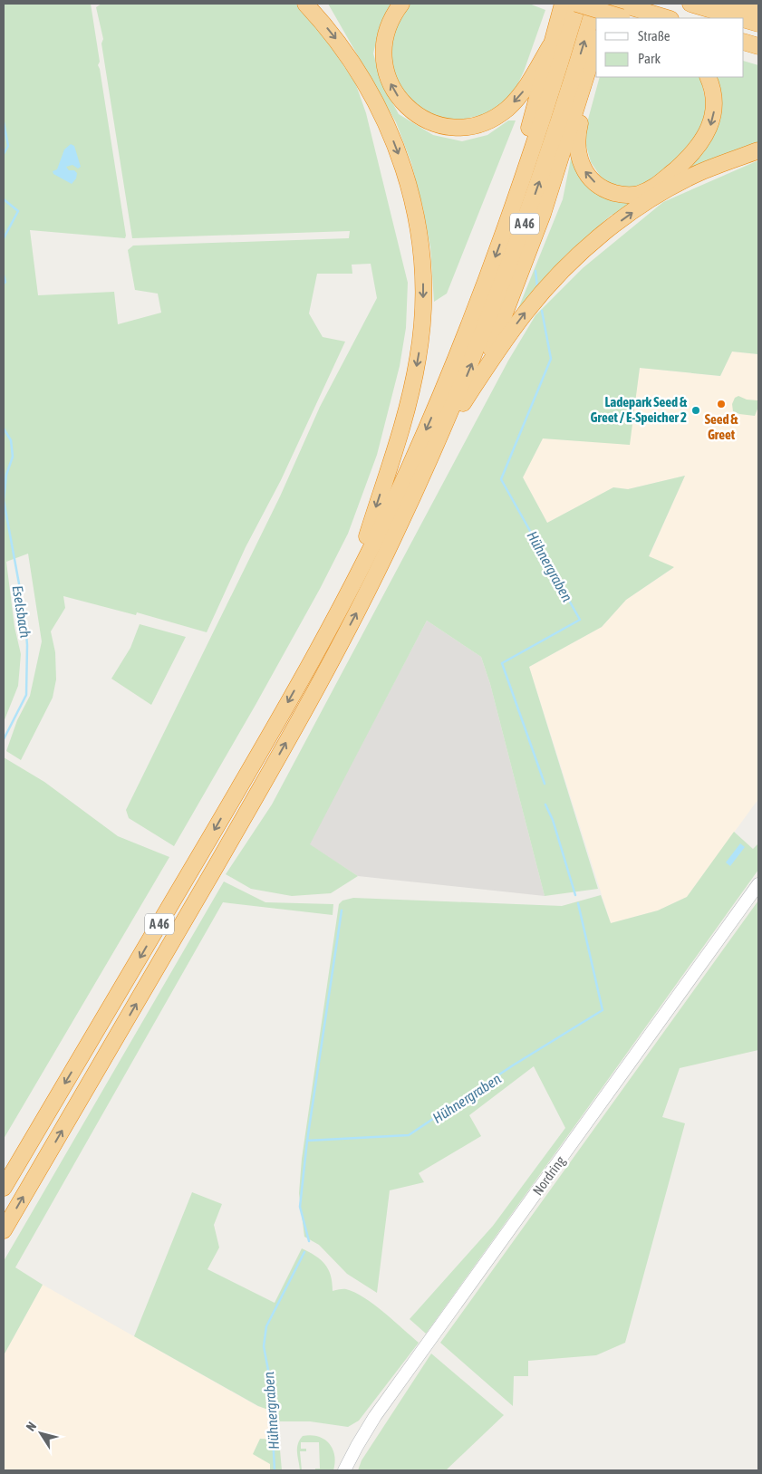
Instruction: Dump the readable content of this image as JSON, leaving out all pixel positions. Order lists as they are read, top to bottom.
{
  "streets": {
    "highway": ["A 46"],
    "main road": ["Nordring"]
  },
  "water": ["Hühnergraben", "Eselsbach"],
  "places": ["Seed & Greet", "Ladepark Seed & Greet / E-Speicher 2"],
  "legend": ["Straße", "Park"],
  "north": "top left"
}
